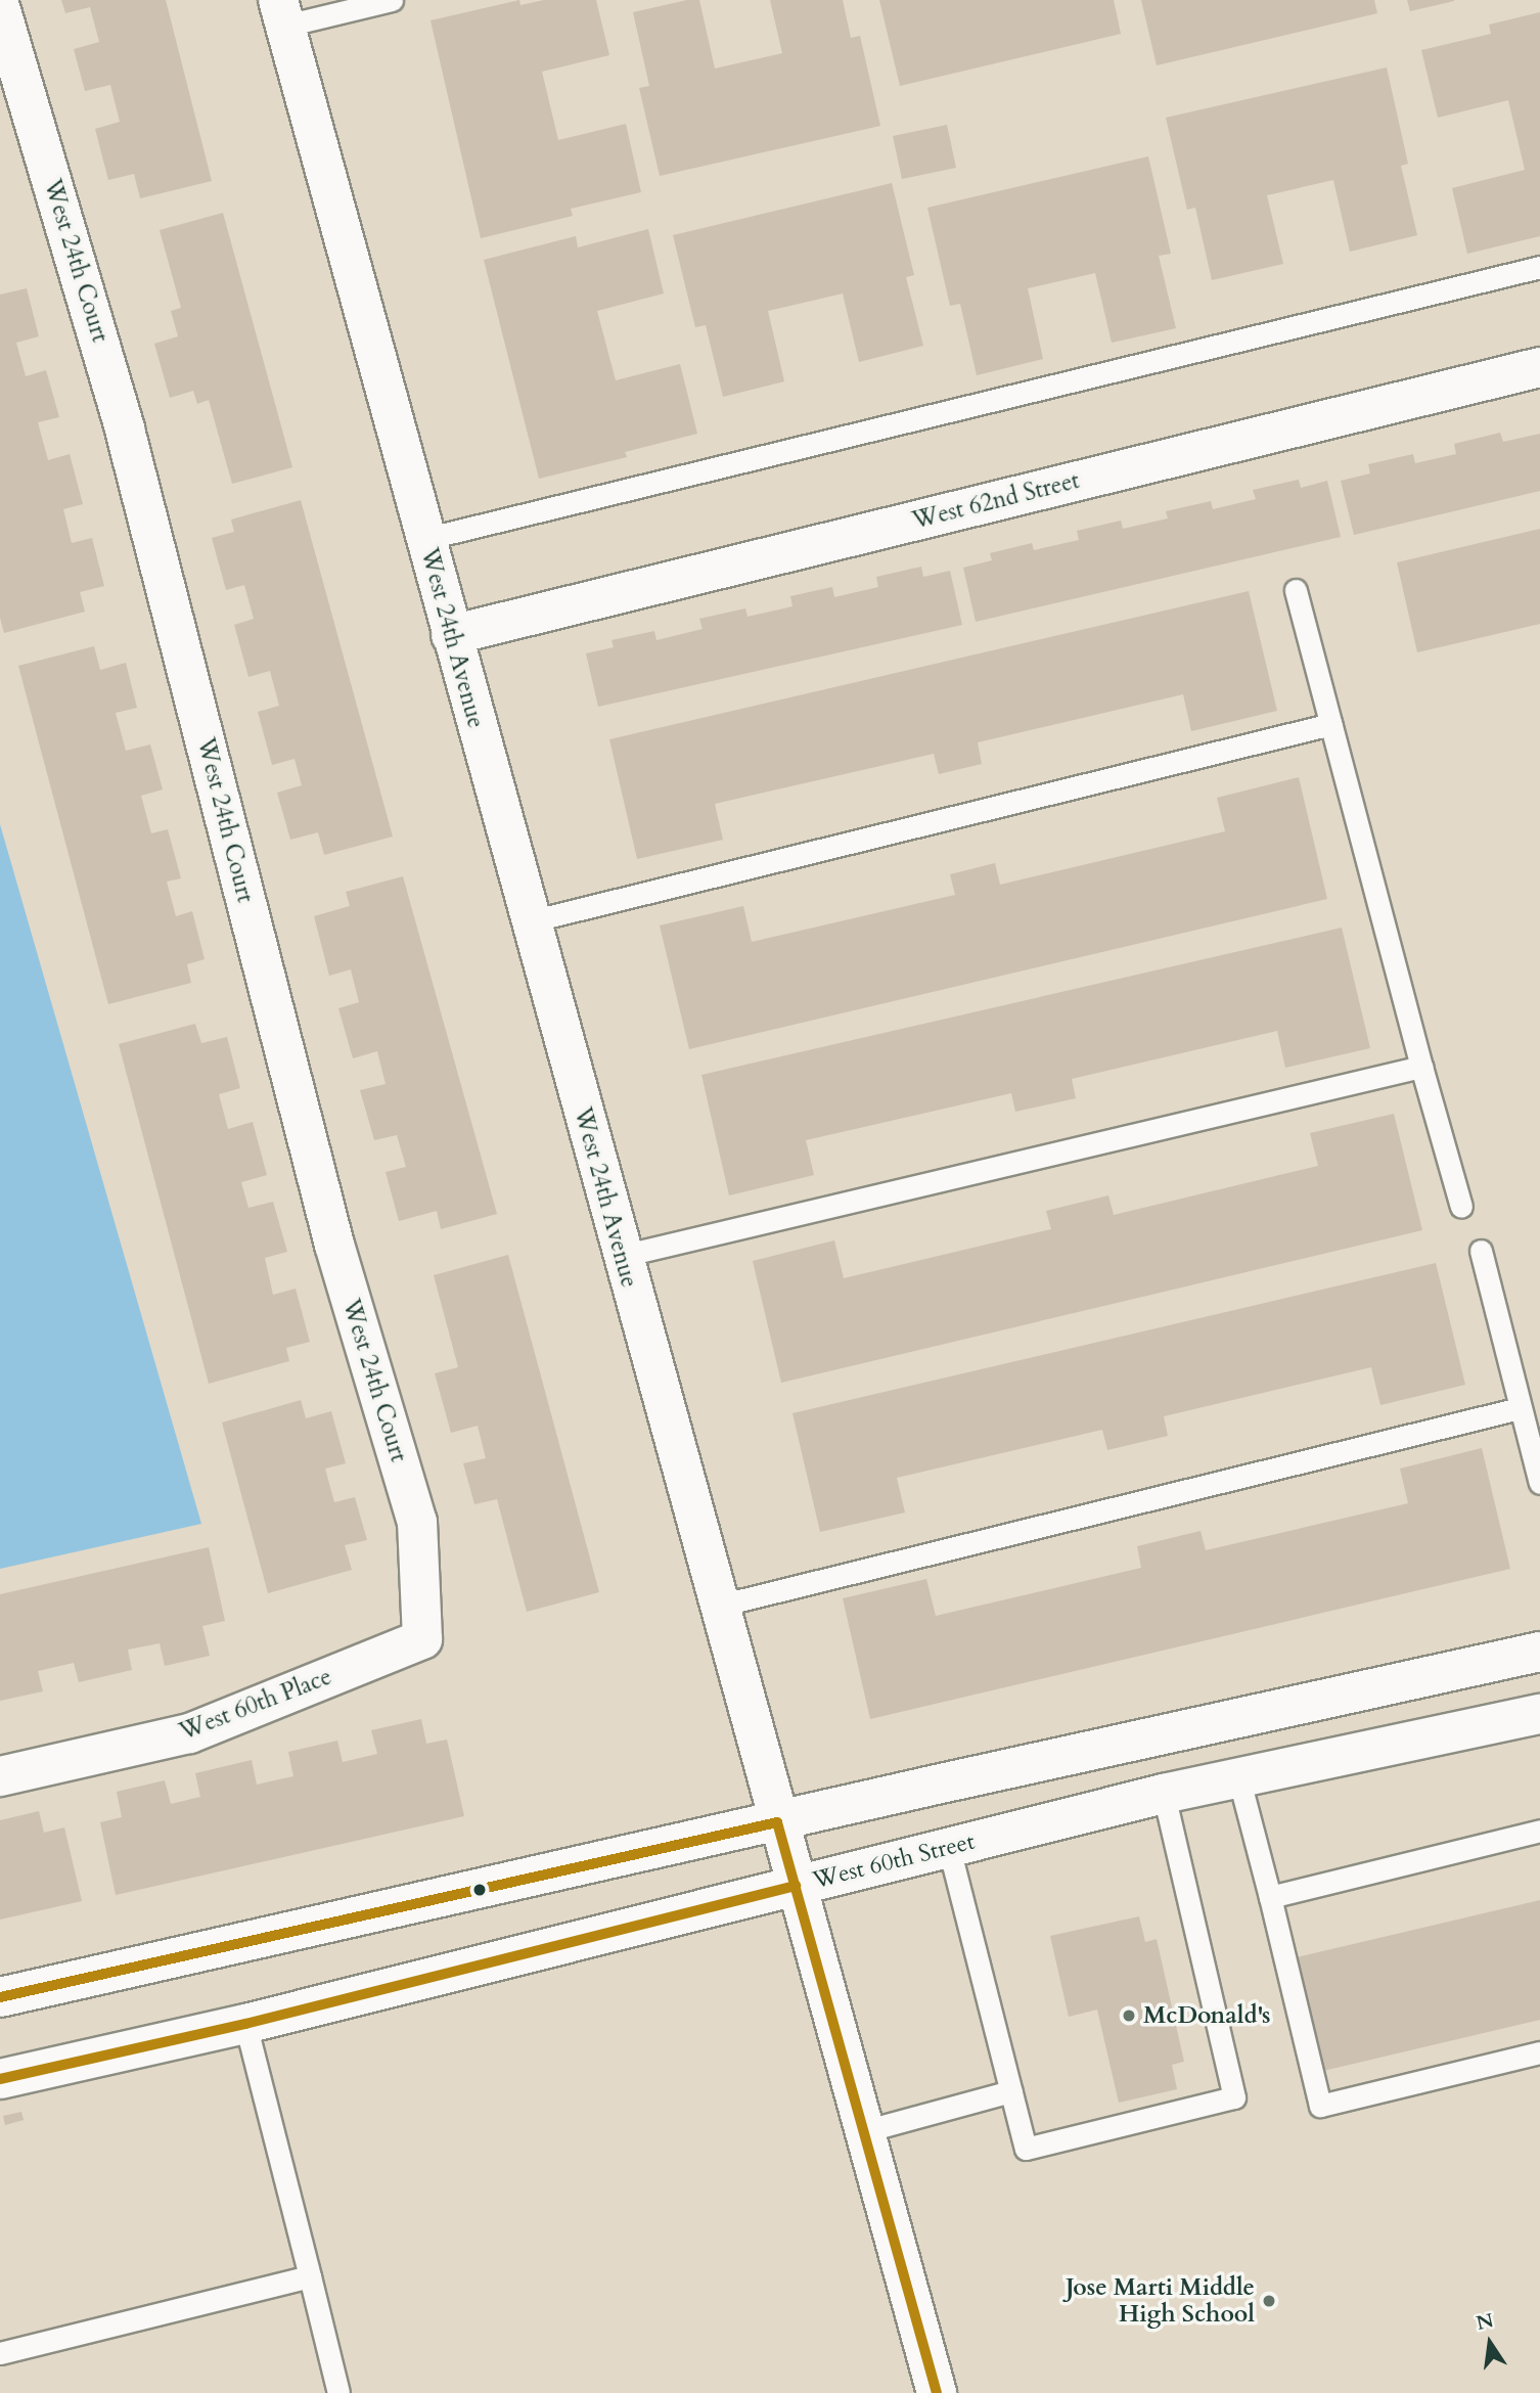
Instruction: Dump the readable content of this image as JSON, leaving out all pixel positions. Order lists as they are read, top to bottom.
{
  "streets": {
    "street": [
      "West 24th Court",
      "West 62nd Street",
      "West 24th Avenue",
      "West 60th Place",
      "West 60th Street"
    ]
  },
  "crossings": [
    ["West 24th Court", "West 60th Place"],
    ["West 62nd Street", "West 24th Avenue"],
    ["West 24th Avenue", "West 60th Street"]
  ],
  "places": ["McDonald's", "Jose Marti Middle High School"],
  "north": "top"
}
